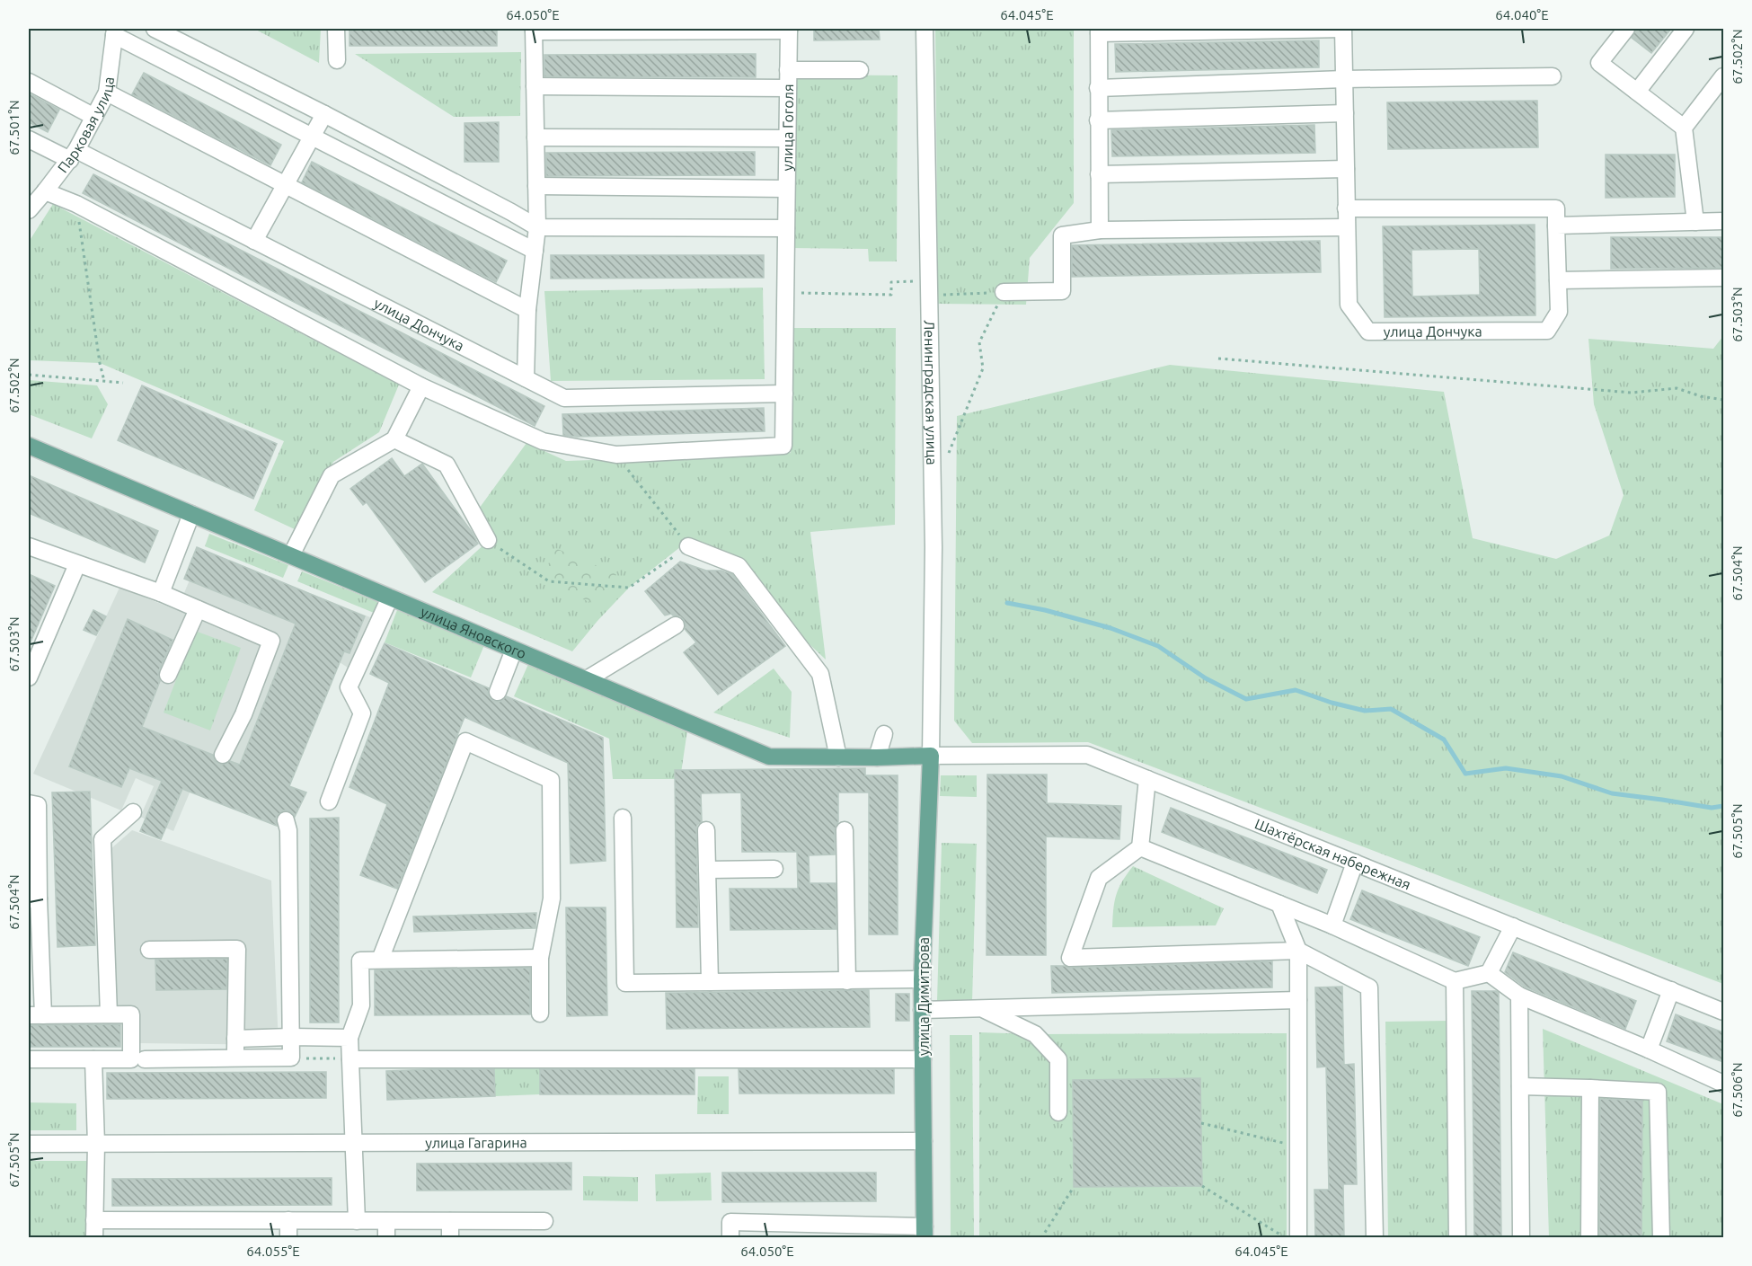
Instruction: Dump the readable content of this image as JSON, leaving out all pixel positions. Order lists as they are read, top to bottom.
{
  "streets": {
    "main road": ["улица Яновского", "улица Димитрова"],
    "street": [
      "Парковая улица",
      "улица Гоголя",
      "улица Дончука",
      "Ленинградская улица",
      "Шахтёрская набережная",
      "улица Гагарина"
    ]
  },
  "crossings": [
    ["Парковая улица", "улица Дончука"],
    ["улица Гоголя", "улица Дончука"],
    ["Ленинградская улица", "улица Яновского"],
    ["Ленинградская улица", "Шахтёрская набережная"],
    ["Ленинградская улица", "улица Димитрова"],
    ["улица Яновского", "Шахтёрская набережная"],
    ["улица Яновского", "улица Димитрова"],
    ["Шахтёрская набережная", "улица Димитрова"],
    ["улица Димитрова", "улица Гагарина"]
  ],
  "coordinates": [
    "64.050°E",
    "64.045°E",
    "64.040°E",
    "67.502°N",
    "67.501°N",
    "67.503°N",
    "67.504°N",
    "67.505°N",
    "67.506°N",
    "64.055°E"
  ]
}
